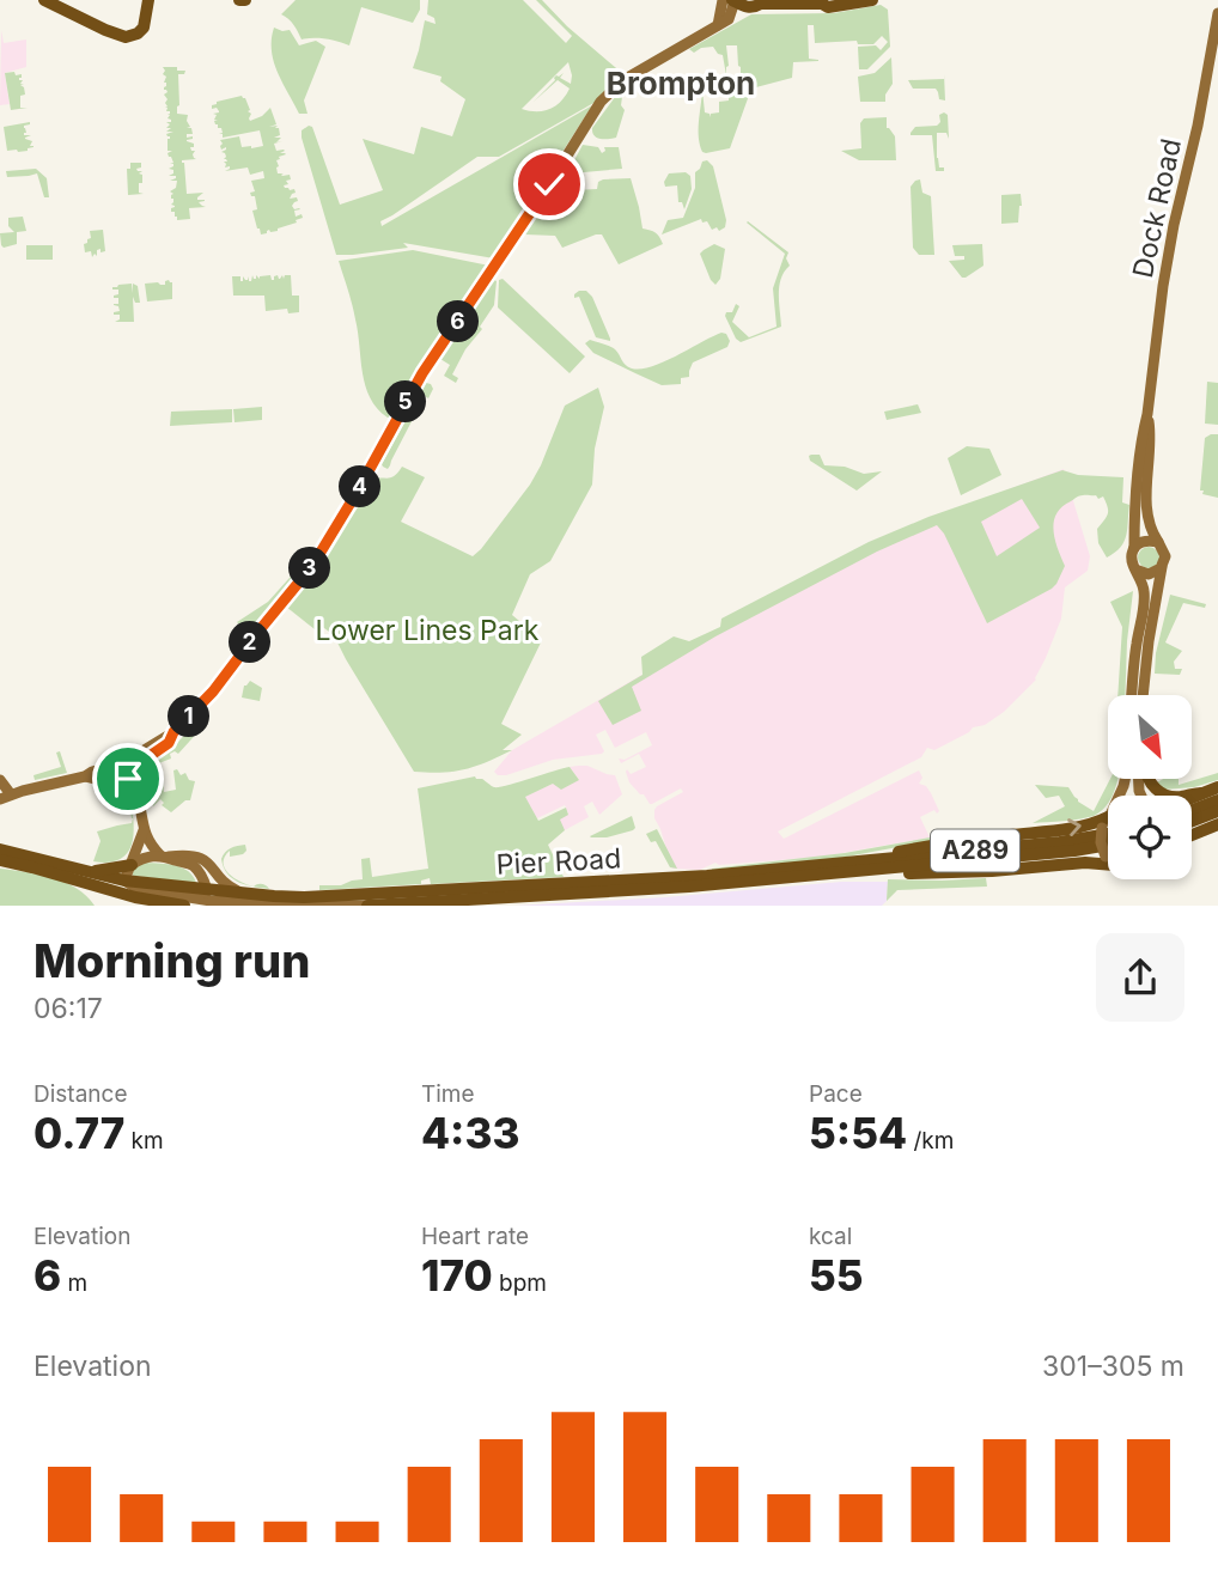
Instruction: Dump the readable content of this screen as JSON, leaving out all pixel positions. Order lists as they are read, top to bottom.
{
  "streets": {
    "main road": ["Dock Road", "A289", "Pier Road"]
  },
  "districts": ["Brompton"],
  "parks": ["Lower Lines Park"],
  "north": "bottom right",
  "page": {
    "pins": [
      "6",
      "5",
      "4",
      "3",
      "2",
      "1"
    ],
    "heading": ["Morning run", "06:17"],
    "stats": [
      ["Distance", "0.77 km"],
      ["Time", "4:33"],
      ["Pace", "5:54 /km"],
      ["Elevation", "6 m"],
      ["Heart rate", "170 bpm"],
      ["kcal", "55"]
    ],
    "chart": ["Elevation", "301–305 m"]
  }
}
